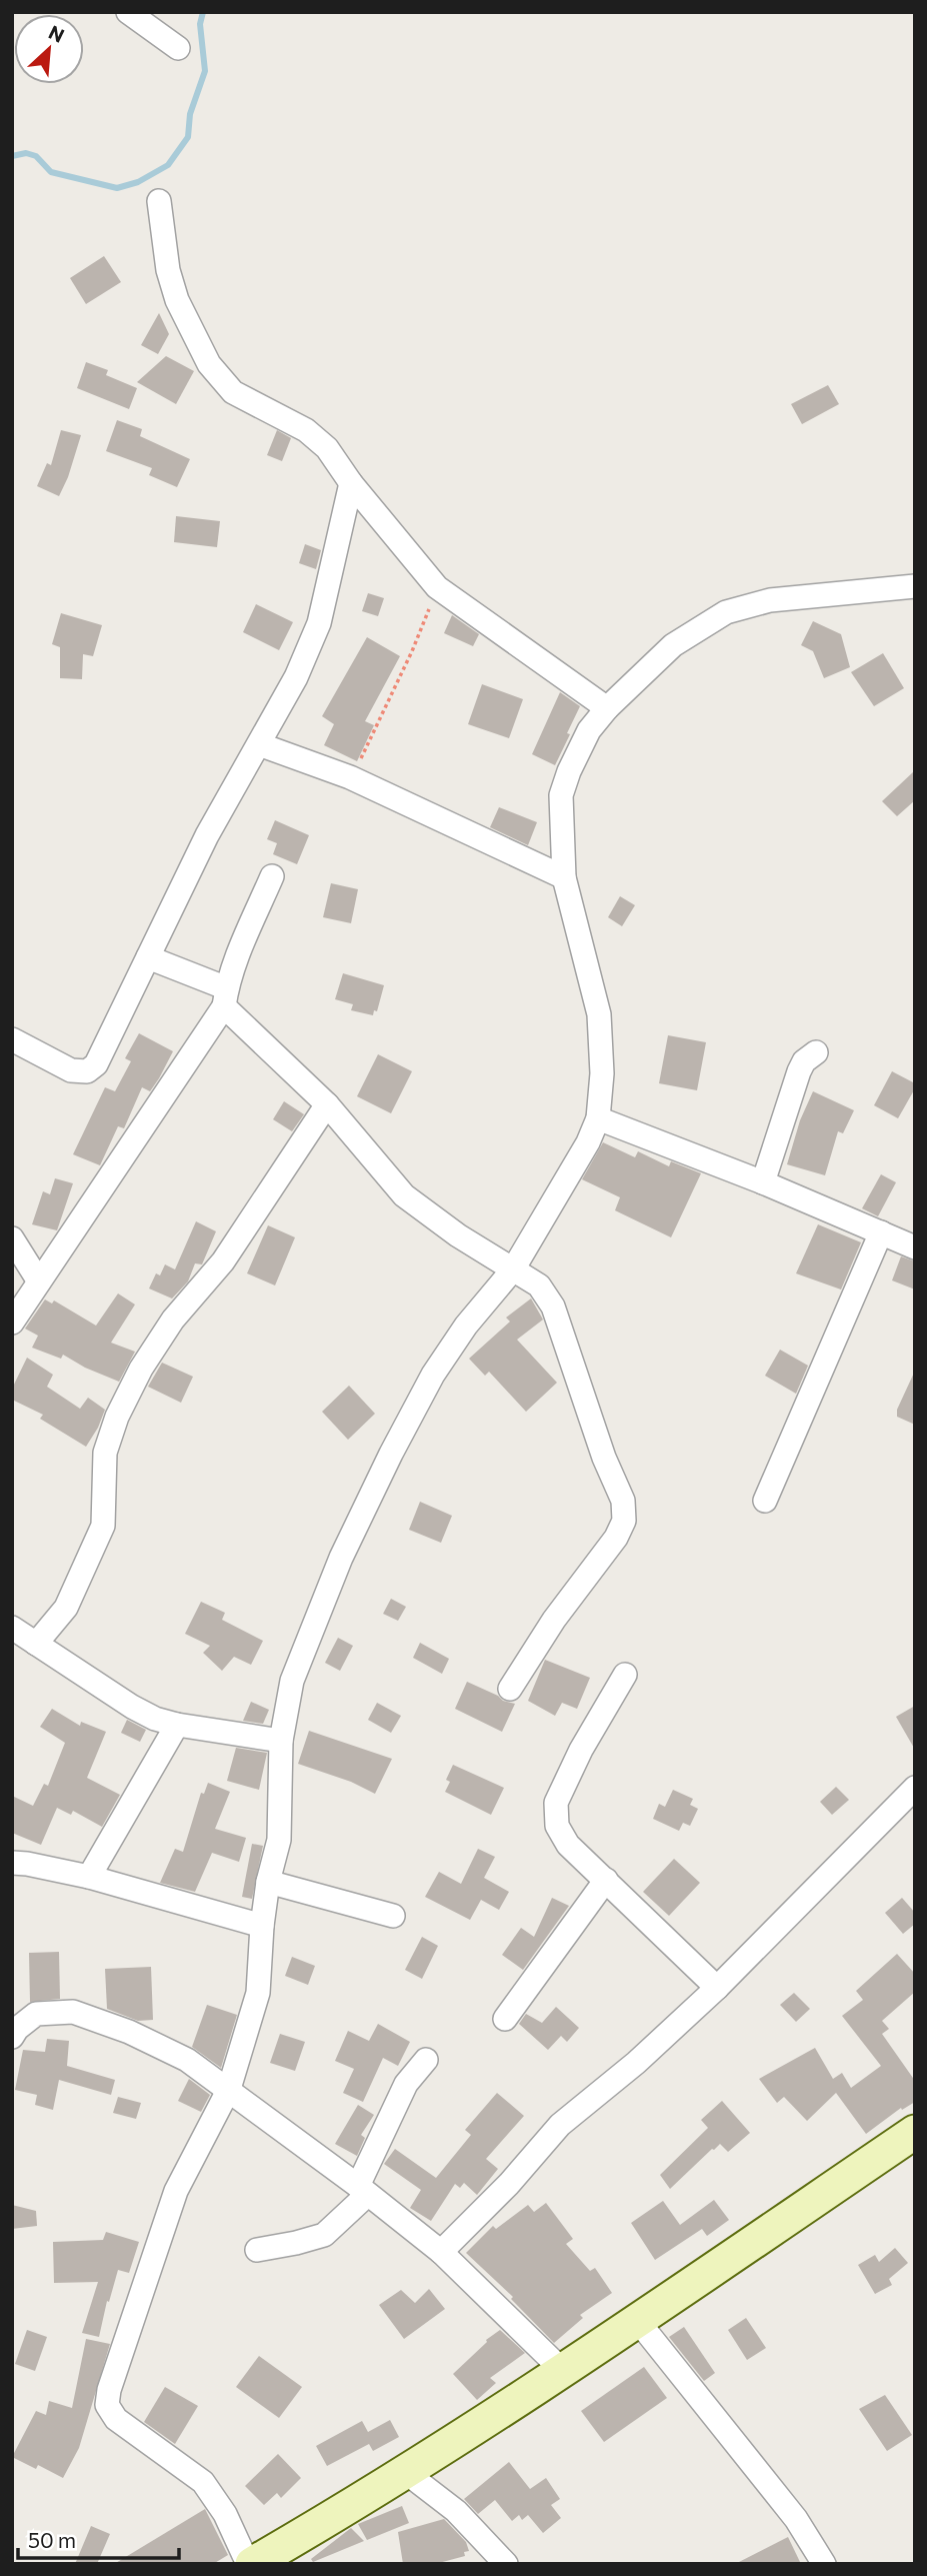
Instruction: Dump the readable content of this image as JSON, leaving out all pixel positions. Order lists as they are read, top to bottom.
{
  "scale_bar": "50 m",
  "north": "top right"
}
